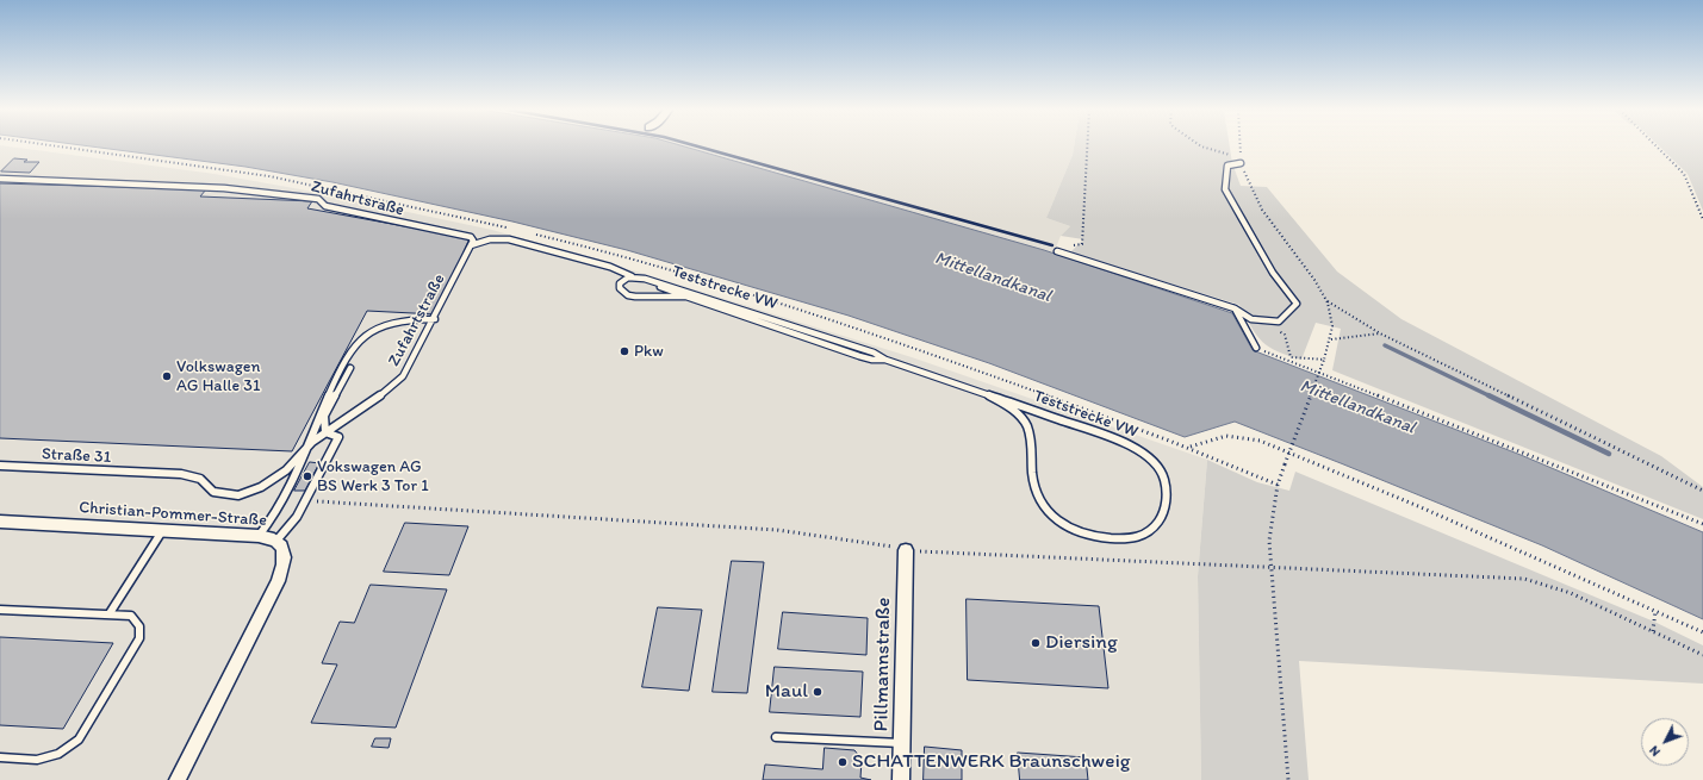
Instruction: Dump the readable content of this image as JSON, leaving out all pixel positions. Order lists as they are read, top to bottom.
{
  "streets": {
    "street": ["Christian-Pommer-Straße", "Pillmannstraße"],
    "lane": [
      "Zufahrtsraße",
      "Teststrecke VW",
      "Zufahrtstraße",
      "Straße 31"
    ]
  },
  "crossings": [
    ["Zufahrtsraße", "Teststrecke VW"],
    ["Zufahrtsraße", "Zufahrtstraße"],
    ["Teststrecke VW", "Zufahrtstraße"],
    ["Zufahrtstraße", "Straße 31"]
  ],
  "water": ["Mittellandkanal"],
  "places": [
    "Pkw",
    "Volkswagen AG Halle 31",
    "Vokswagen AG BS Werk 3 Tor 1",
    "Diersing",
    "Maul",
    "SCHATTENWERK Braunschweig"
  ],
  "north": "bottom left"
}
